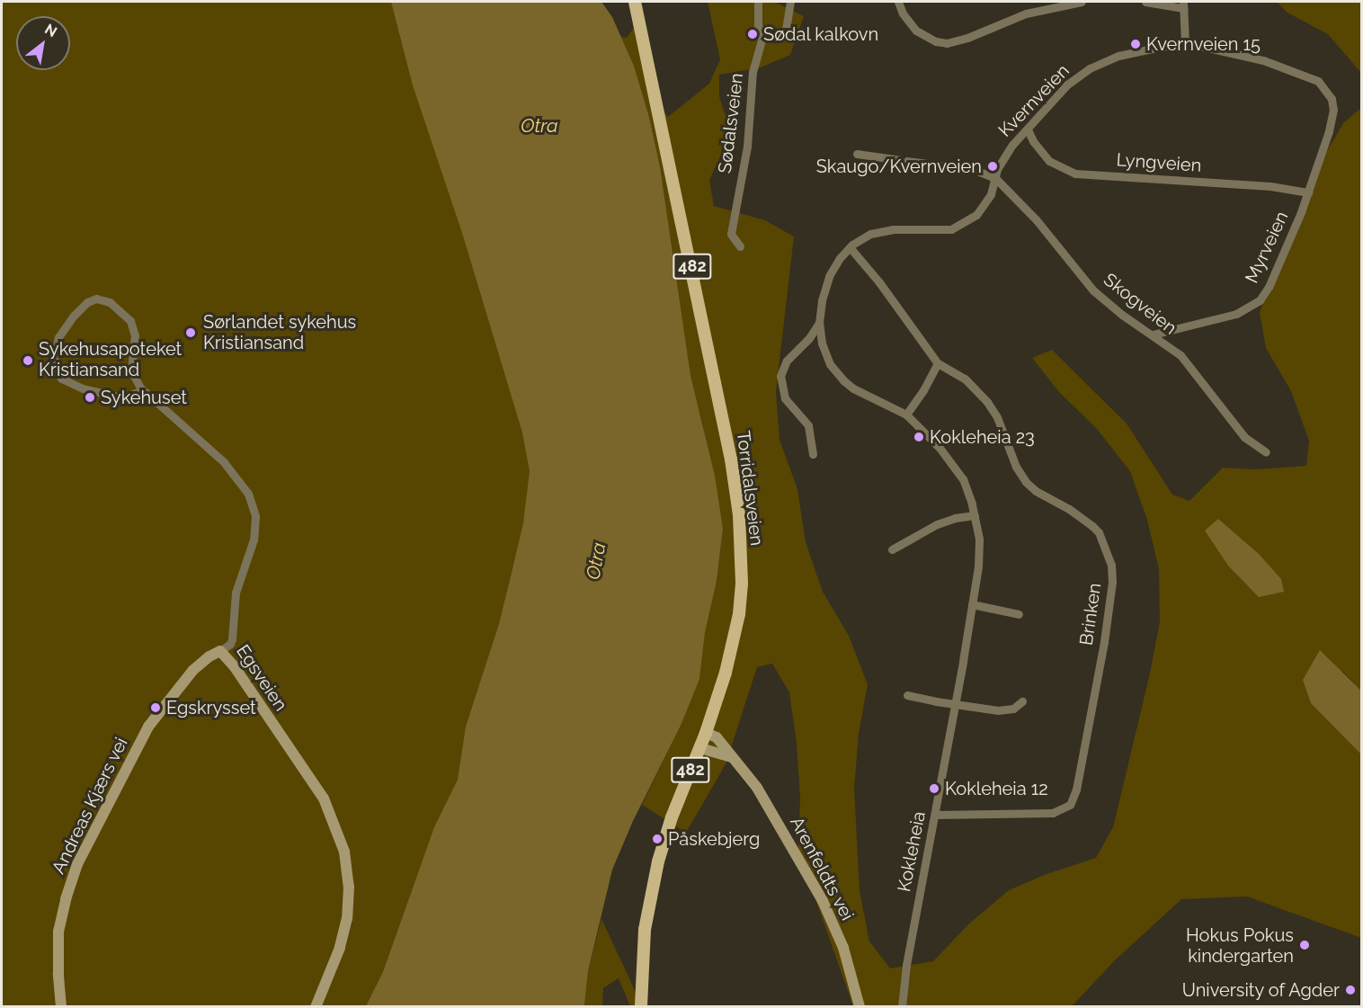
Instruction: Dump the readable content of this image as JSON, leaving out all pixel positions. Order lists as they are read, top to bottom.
{
  "streets": {
    "main road": ["482", "Torridalsveien"],
    "street": [
      "Kvernveien",
      "Sødalsveien",
      "Lyngveien",
      "Myrveien",
      "Skogveien",
      "Brinken",
      "Egsveien",
      "Andreas Kjærs vei",
      "Kokleheia",
      "Arenfeldts vei"
    ]
  },
  "crossings": [
    ["Kvernveien", "Lyngveien"],
    ["Kvernveien", "Myrveien"],
    ["Kvernveien", "Skogveien"],
    ["Kvernveien", "Kokleheia"],
    ["Lyngveien", "Myrveien"],
    ["Myrveien", "Skogveien"],
    ["Skogveien", "Kokleheia"],
    ["Torridalsveien", "Arenfeldts vei"],
    ["Brinken", "Kokleheia"],
    ["Egsveien", "Andreas Kjærs vei"]
  ],
  "water": ["Otra"],
  "places": [
    "Sødal kalkovn",
    "Kvernveien 15",
    "Skaugo/Kvernveien",
    "Sørlandet sykehus Kristiansand",
    "Sykehusapoteket Kristiansand",
    "Sykehuset",
    "Kokleheia 23",
    "Egskrysset",
    "Kokleheia 12",
    "Påskebjerg",
    "Hokus Pokus kindergarten",
    "University of Agder"
  ],
  "north": "top right"
}
